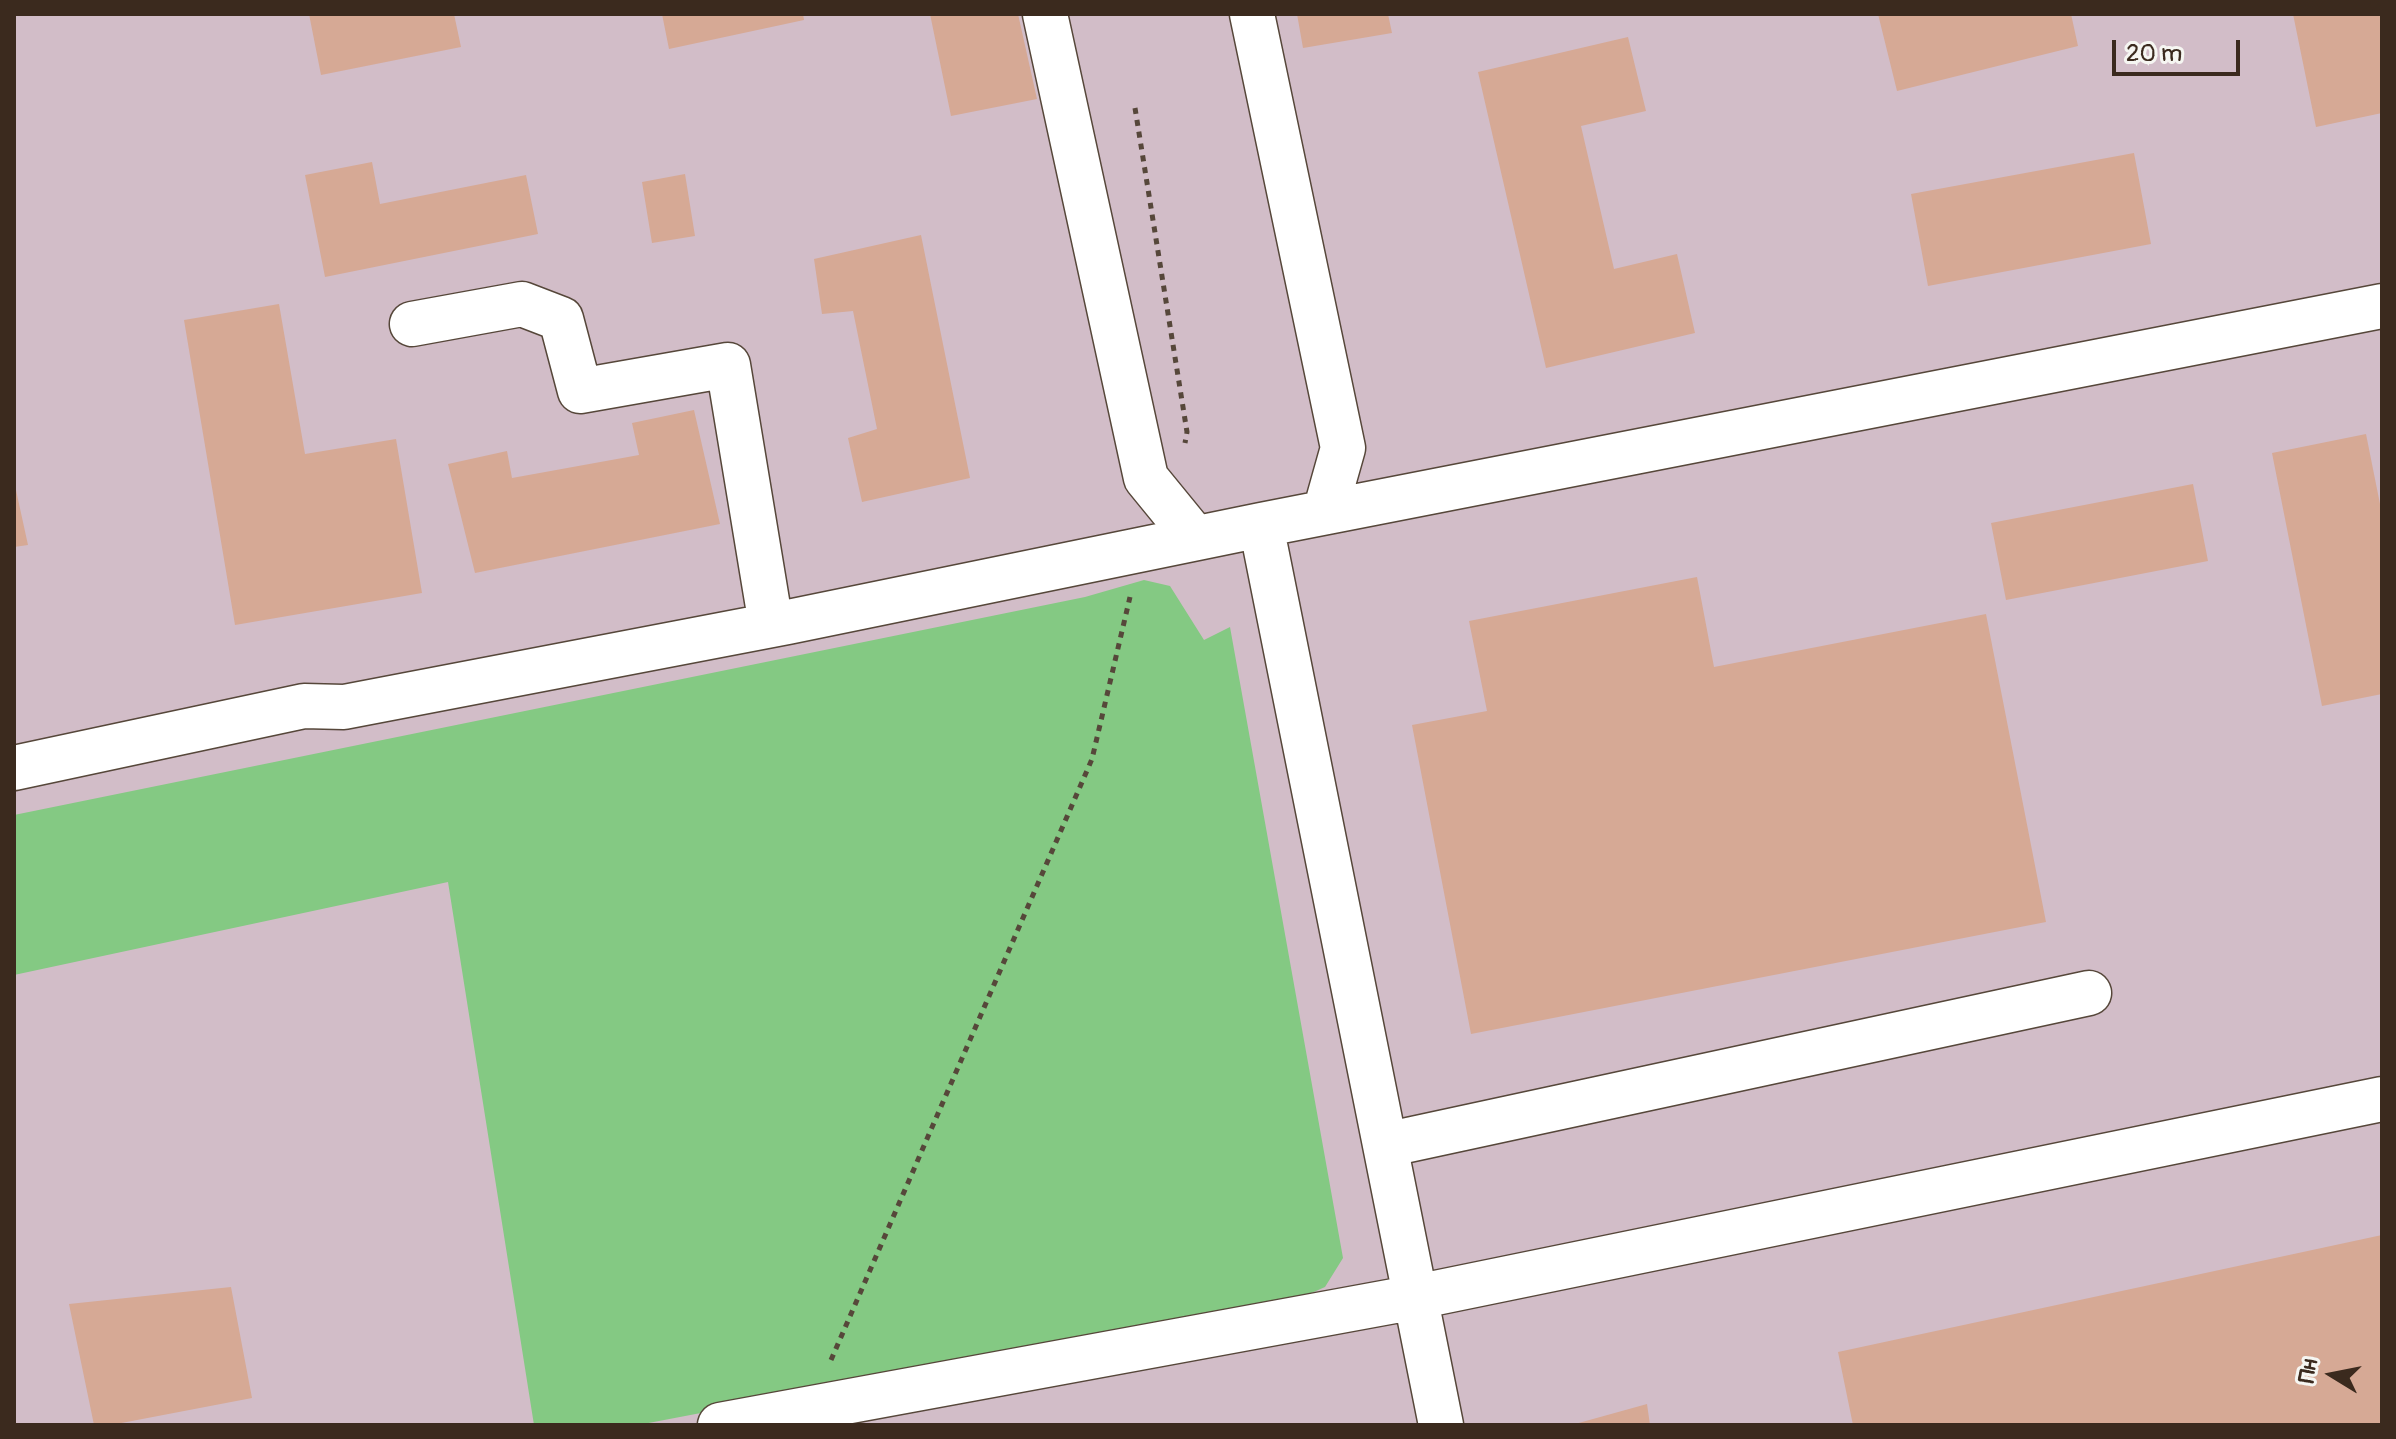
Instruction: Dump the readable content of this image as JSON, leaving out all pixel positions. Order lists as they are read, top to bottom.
{
  "scale_bar": "20 m",
  "north": "left"
}
